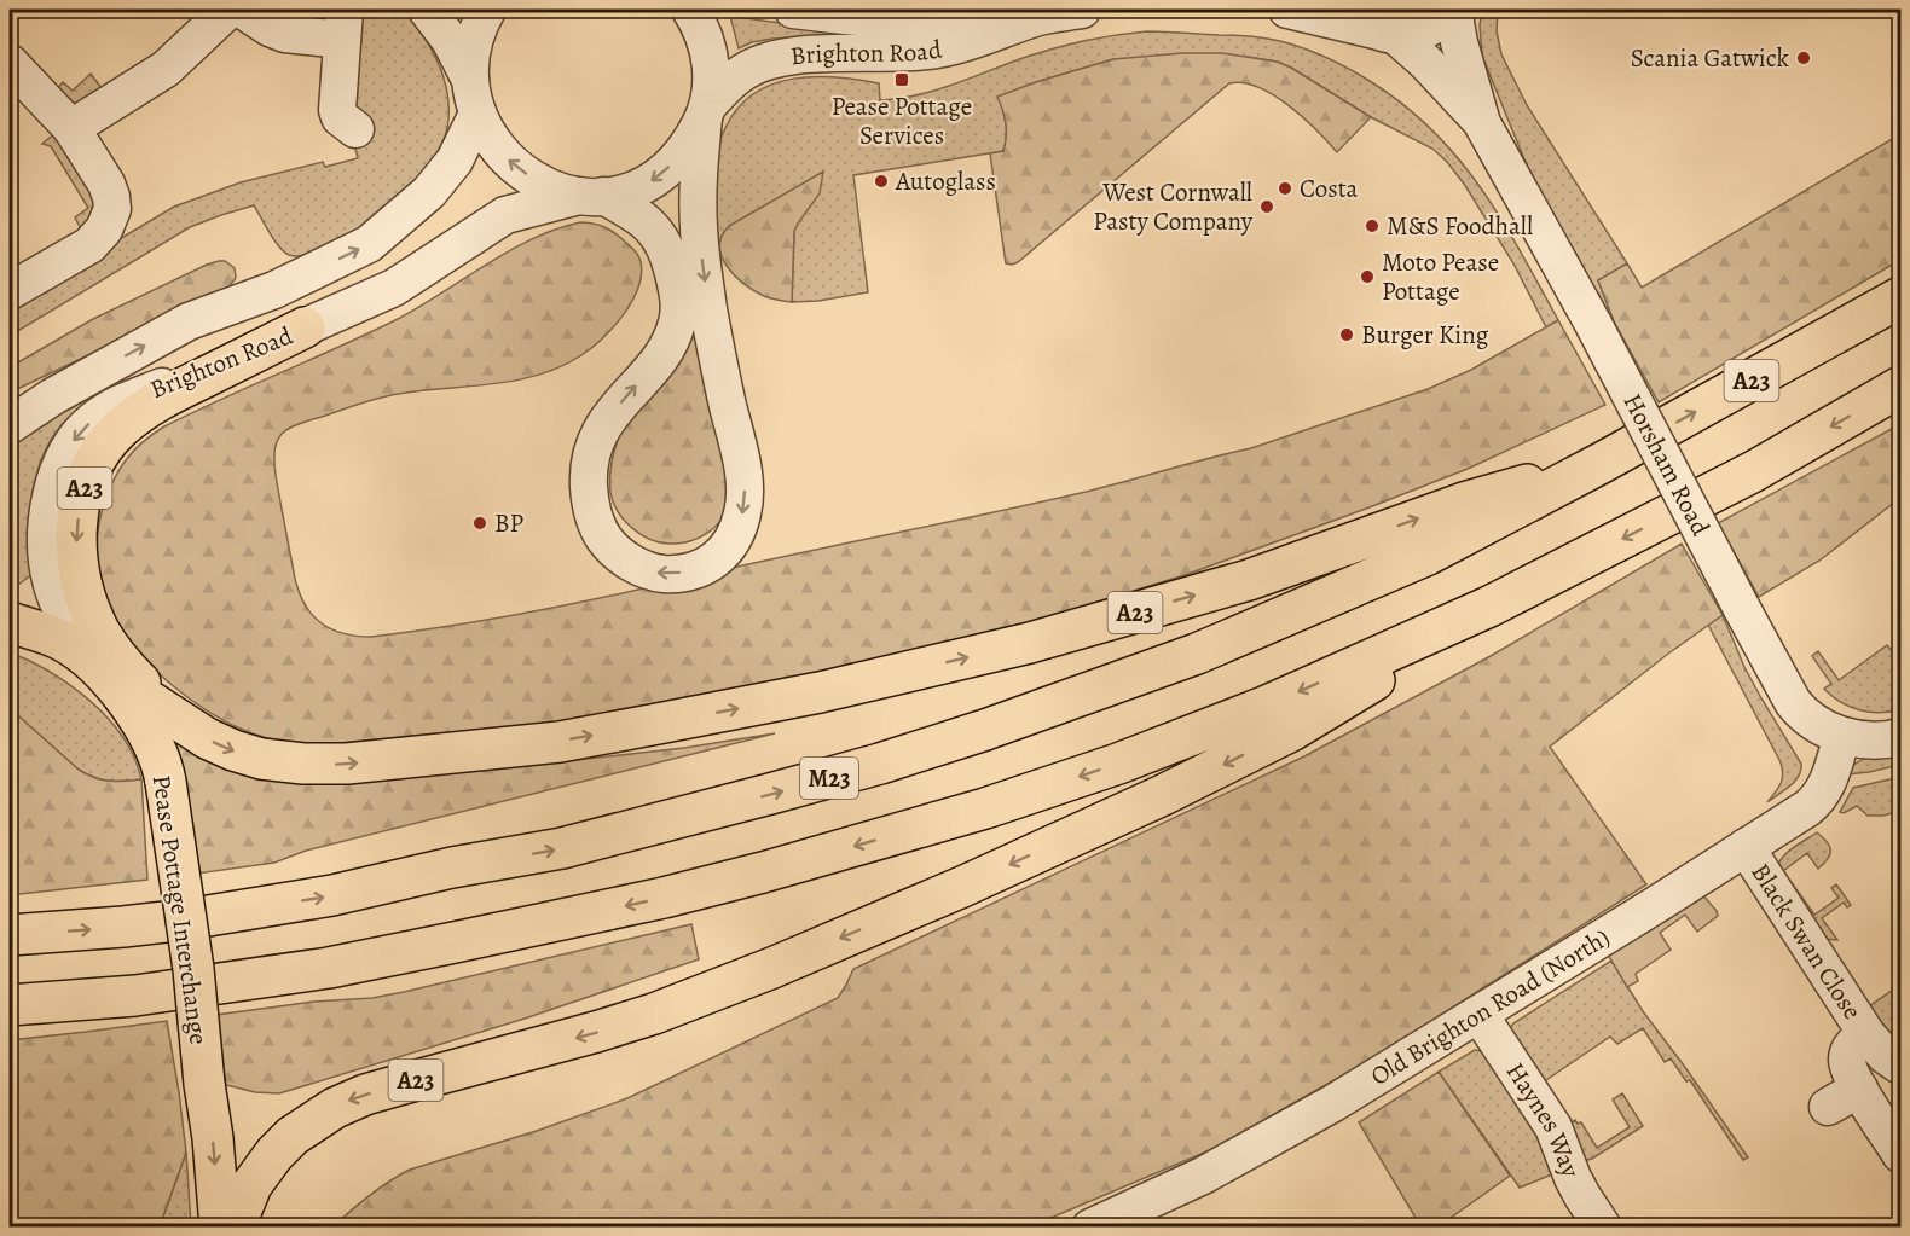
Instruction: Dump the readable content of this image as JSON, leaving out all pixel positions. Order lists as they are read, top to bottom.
{
  "streets": {
    "highway": ["A23", "M23", "Pease Pottage Interchange"],
    "street": [
      "Brighton Road",
      "Horsham Road",
      "Black Swan Close",
      "Old Brighton Road (North)",
      "Haynes Way"
    ]
  },
  "crossings": [
    ["Brighton Road", "A23"],
    ["Brighton Road", "Pease Pottage Interchange"],
    ["A23", "M23"],
    ["A23", "Pease Pottage Interchange"],
    ["Horsham Road", "Old Brighton Road (North)"],
    ["Black Swan Close", "Old Brighton Road (North)"],
    ["Old Brighton Road (North)", "Haynes Way"]
  ],
  "one_way": ["Pease Pottage Interchange"],
  "places": {
    "other": [
      "Scania Gatwick",
      "Autoglass",
      "Costa",
      "West Cornwall Pasty Company",
      "M&S Foodhall",
      "Moto Pease Pottage",
      "Burger King",
      "BP"
    ],
    "transit": ["Pease Pottage Services"]
  }
}
